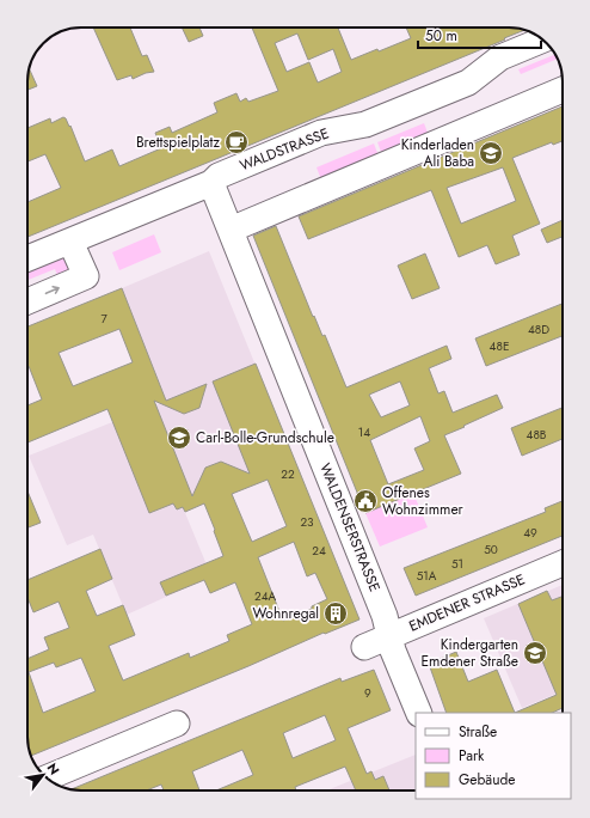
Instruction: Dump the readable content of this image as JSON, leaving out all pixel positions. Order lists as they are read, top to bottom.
{
  "streets": {
    "street": ["WALDSTRASSE", "WALDENSERSTRASSE", "EMDENER STRASSE"]
  },
  "crossings": [
    ["WALDSTRASSE", "WALDENSERSTRASSE"],
    ["WALDENSERSTRASSE", "EMDENER STRASSE"]
  ],
  "places": {
    "cafe": ["Brettspielplatz"],
    "school or university": ["Kinderladen Ali Baba", "Carl-Bolle-Grundschule", "Kindergarten Emdener Straße"],
    "public building": ["Offenes Wohnzimmer"],
    "building": ["Wohnregal"]
  },
  "house_numbers": [
    "7",
    "48D",
    "48E",
    "14",
    "48B",
    "22",
    "23",
    "49",
    "50",
    "24",
    "51",
    "51A",
    "24A",
    "9"
  ],
  "legend": ["Straße", "Park", "Gebäude"],
  "scale_bar": "50 m",
  "north": "top right"
}
